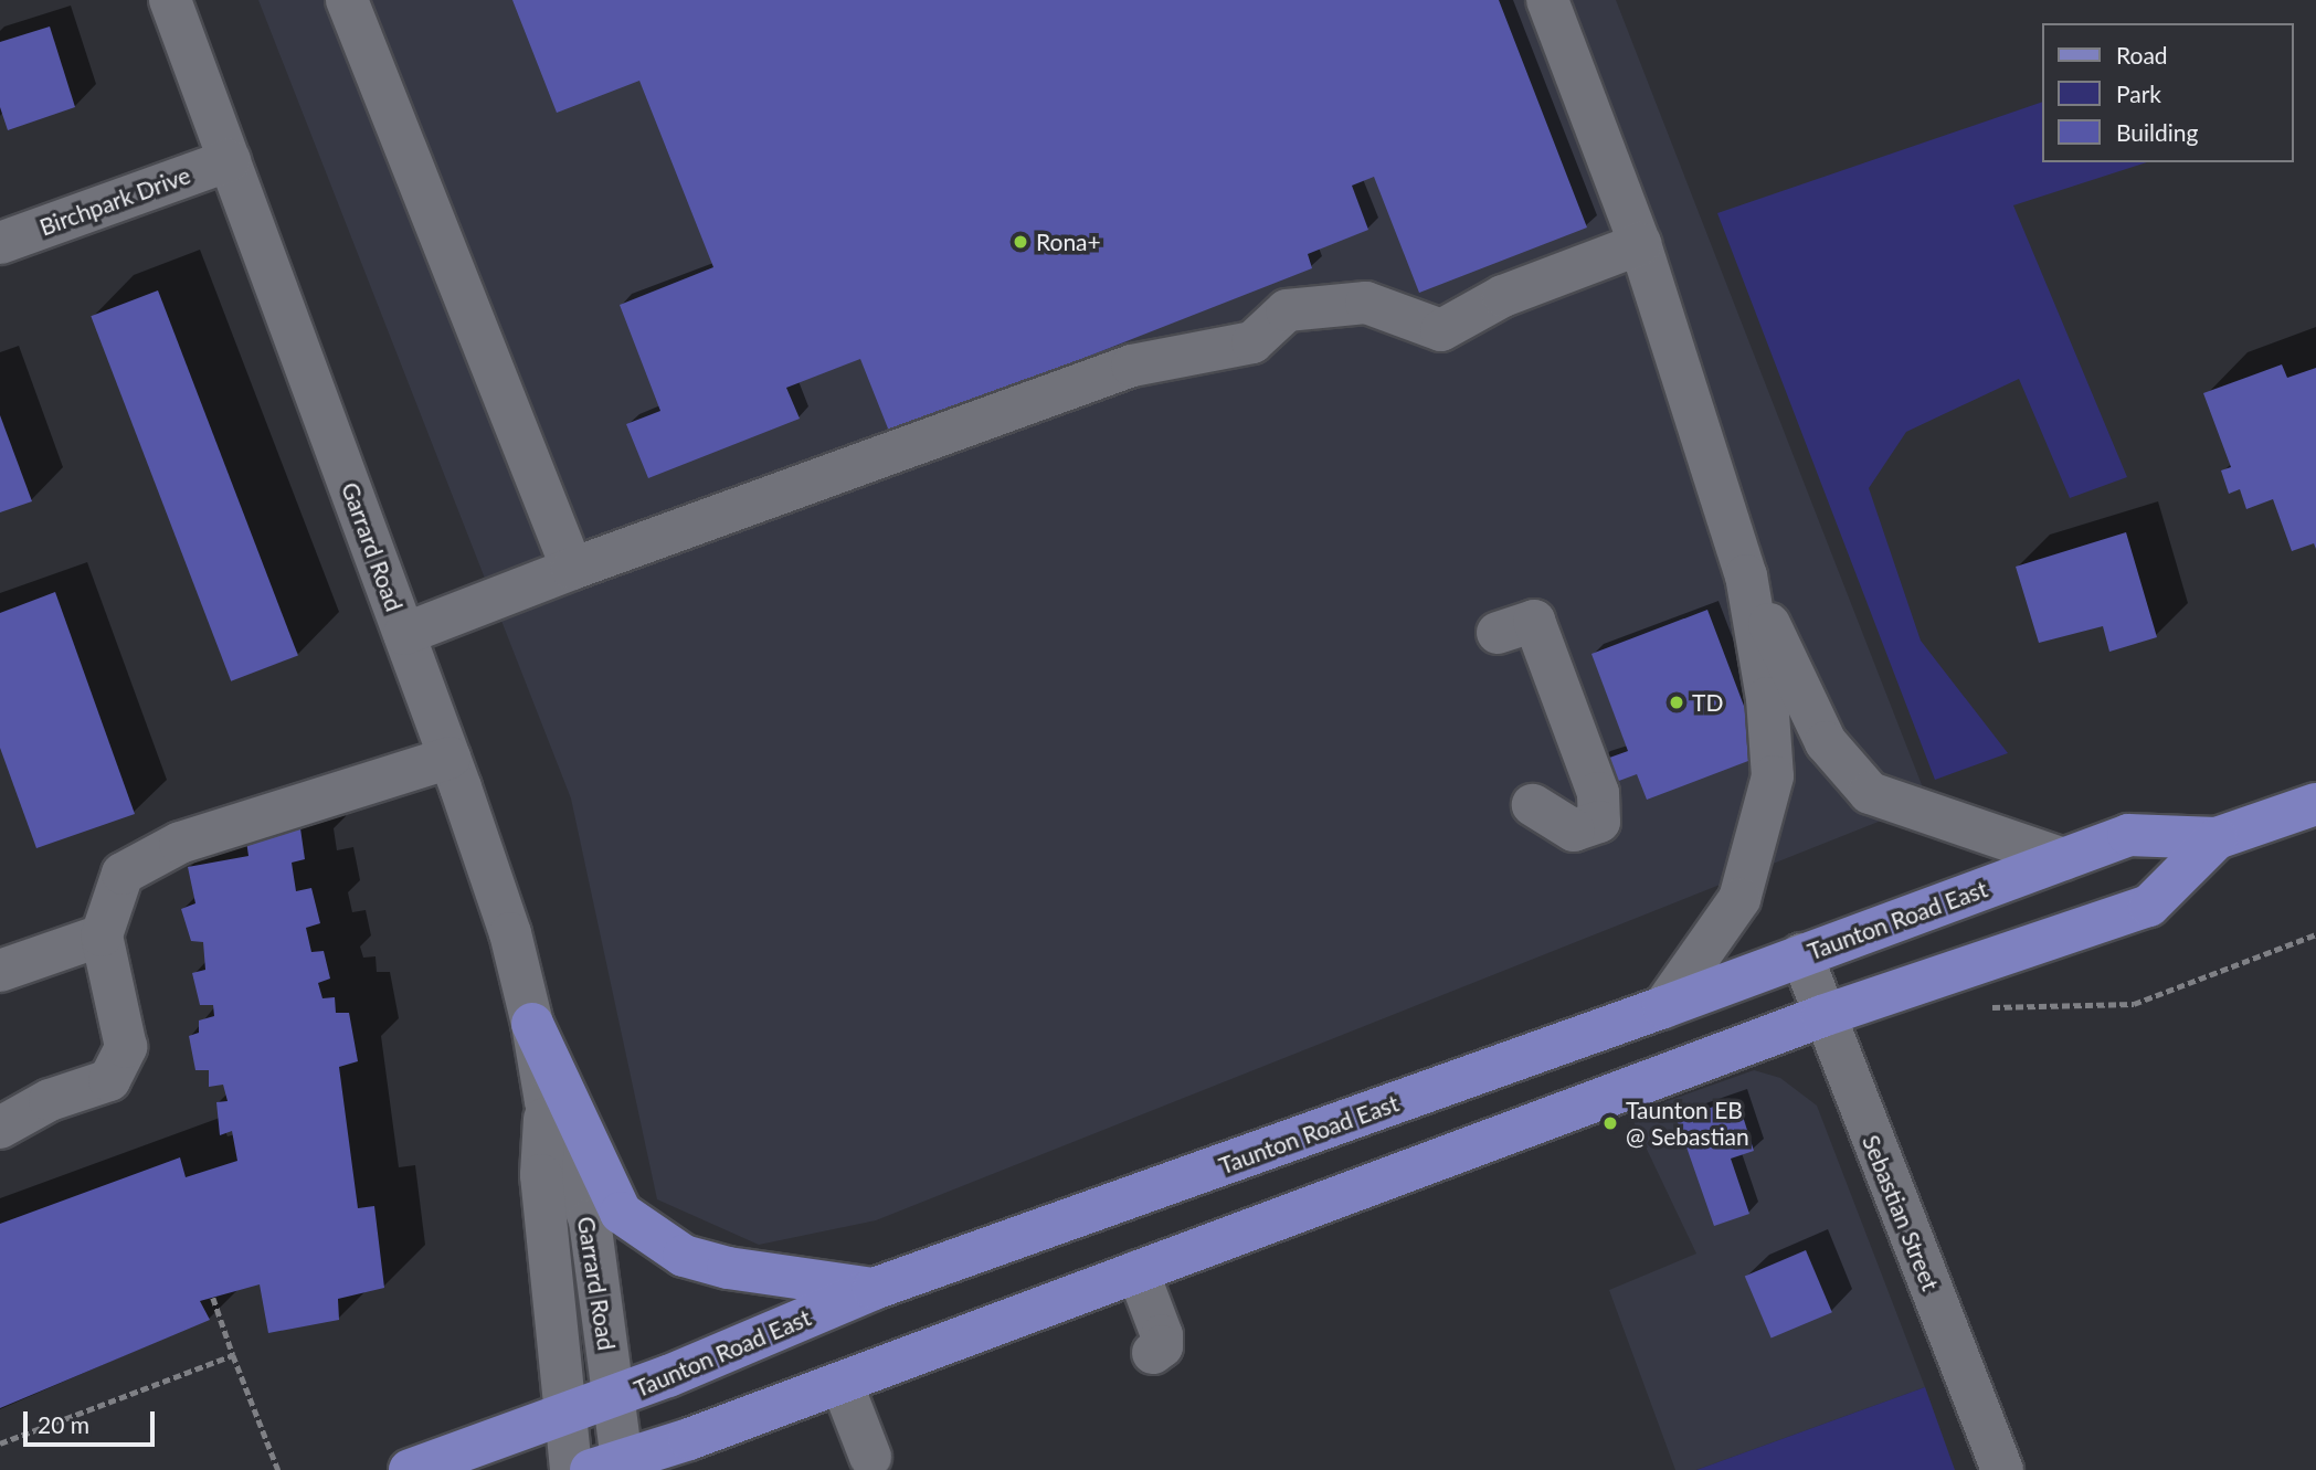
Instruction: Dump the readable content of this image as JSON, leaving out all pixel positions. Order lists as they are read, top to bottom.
{
  "streets": {
    "main road": ["Taunton Road East"],
    "street": ["Birchpark Drive", "Garrard Road", "Sebastian Street"]
  },
  "crossings": [
    ["Birchpark Drive", "Garrard Road"],
    ["Garrard Road", "Taunton Road East"],
    ["Taunton Road East", "Sebastian Street"]
  ],
  "places": ["Rona+", "TD", "Taunton EB @ Sebastian"],
  "legend": ["Road", "Park", "Building"],
  "scale_bar": "20 m"
}
